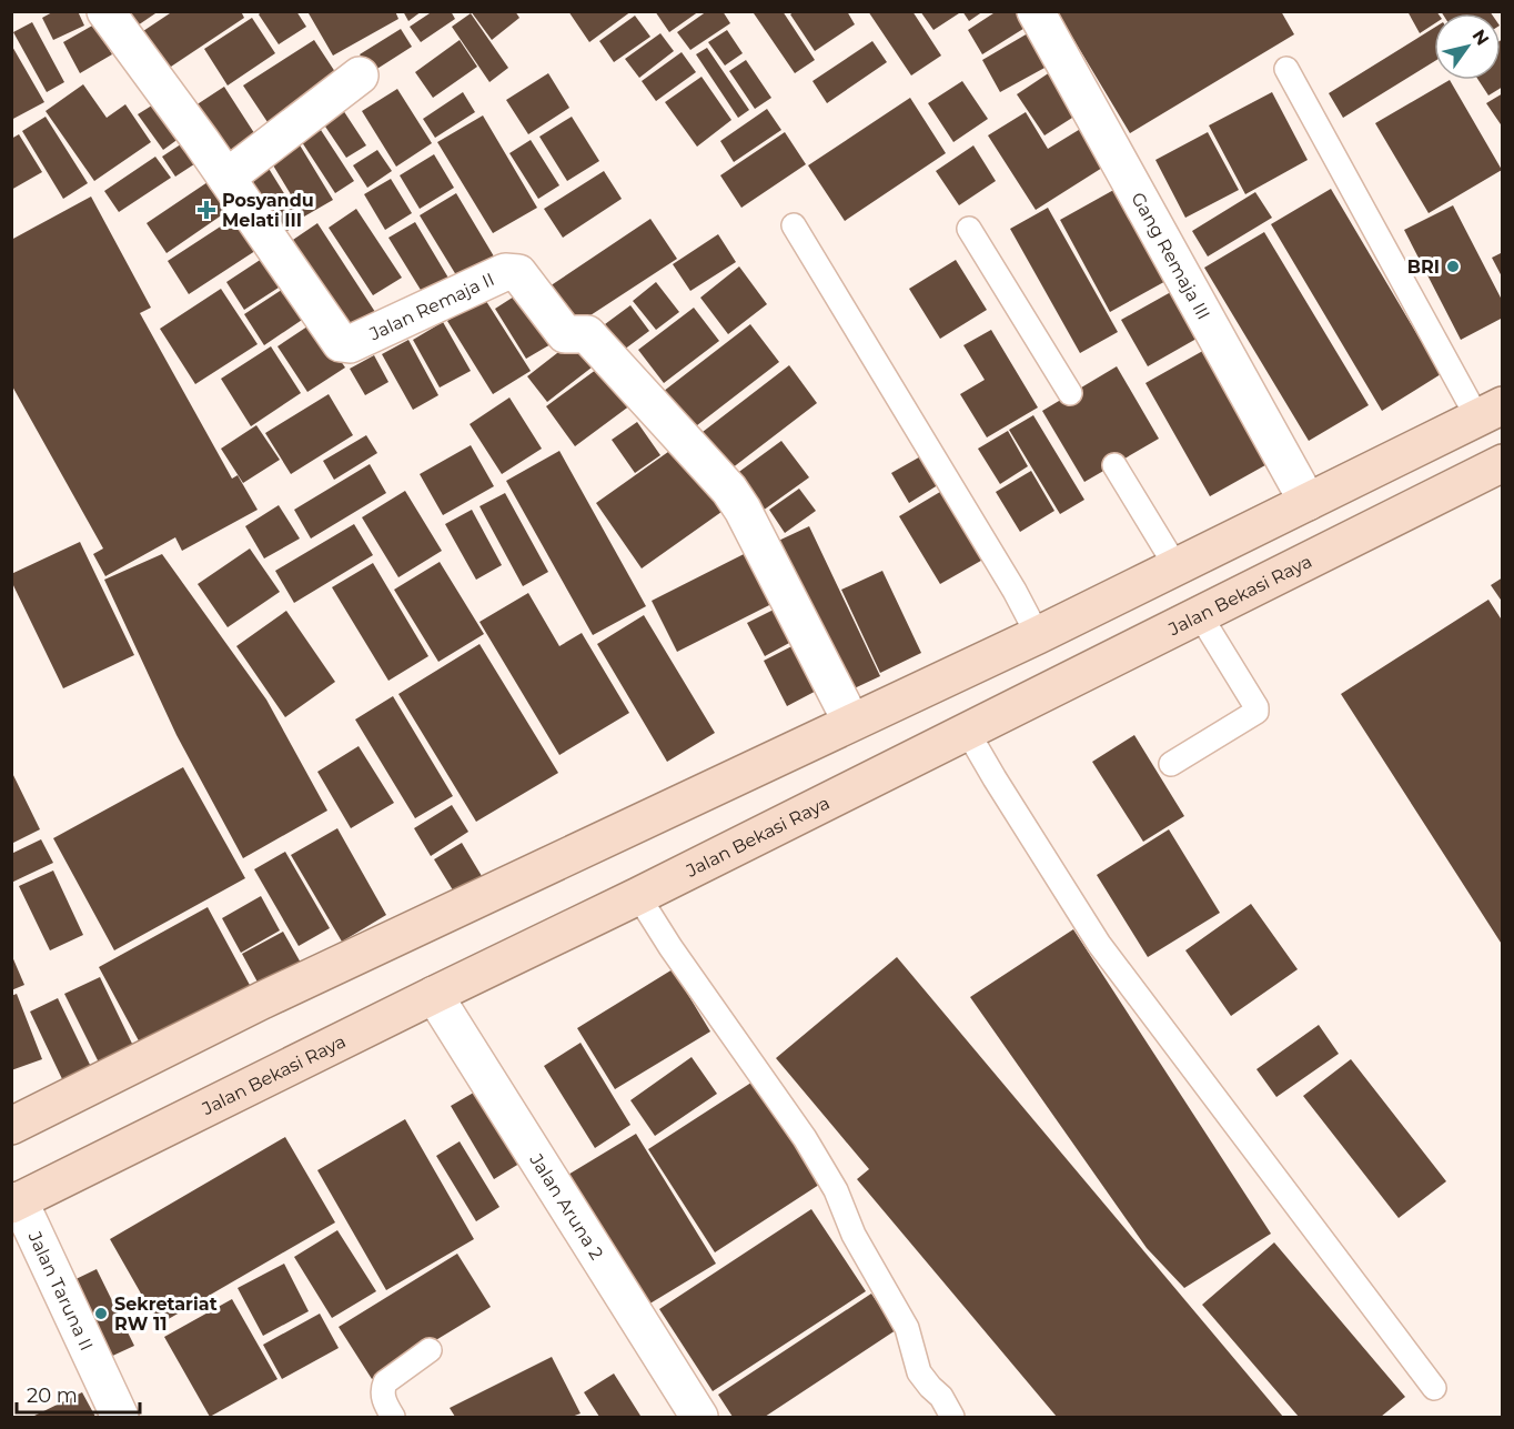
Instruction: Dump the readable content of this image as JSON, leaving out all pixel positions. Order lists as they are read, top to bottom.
{
  "streets": {
    "main road": ["Jalan Bekasi Raya"],
    "street": [
      "Gang Remaja III",
      "Jalan Remaja II",
      "Jalan Aruna 2",
      "Jalan Taruna II"
    ]
  },
  "crossings": [
    ["Jalan Bekasi Raya", "Jalan Aruna 2"],
    ["Jalan Bekasi Raya", "Jalan Taruna II"]
  ],
  "places": {
    "health": ["Posyandu Melati III"],
    "other": ["BRI", "Sekretariat RW 11"]
  },
  "scale_bar": "20 m",
  "north": "top right"
}
